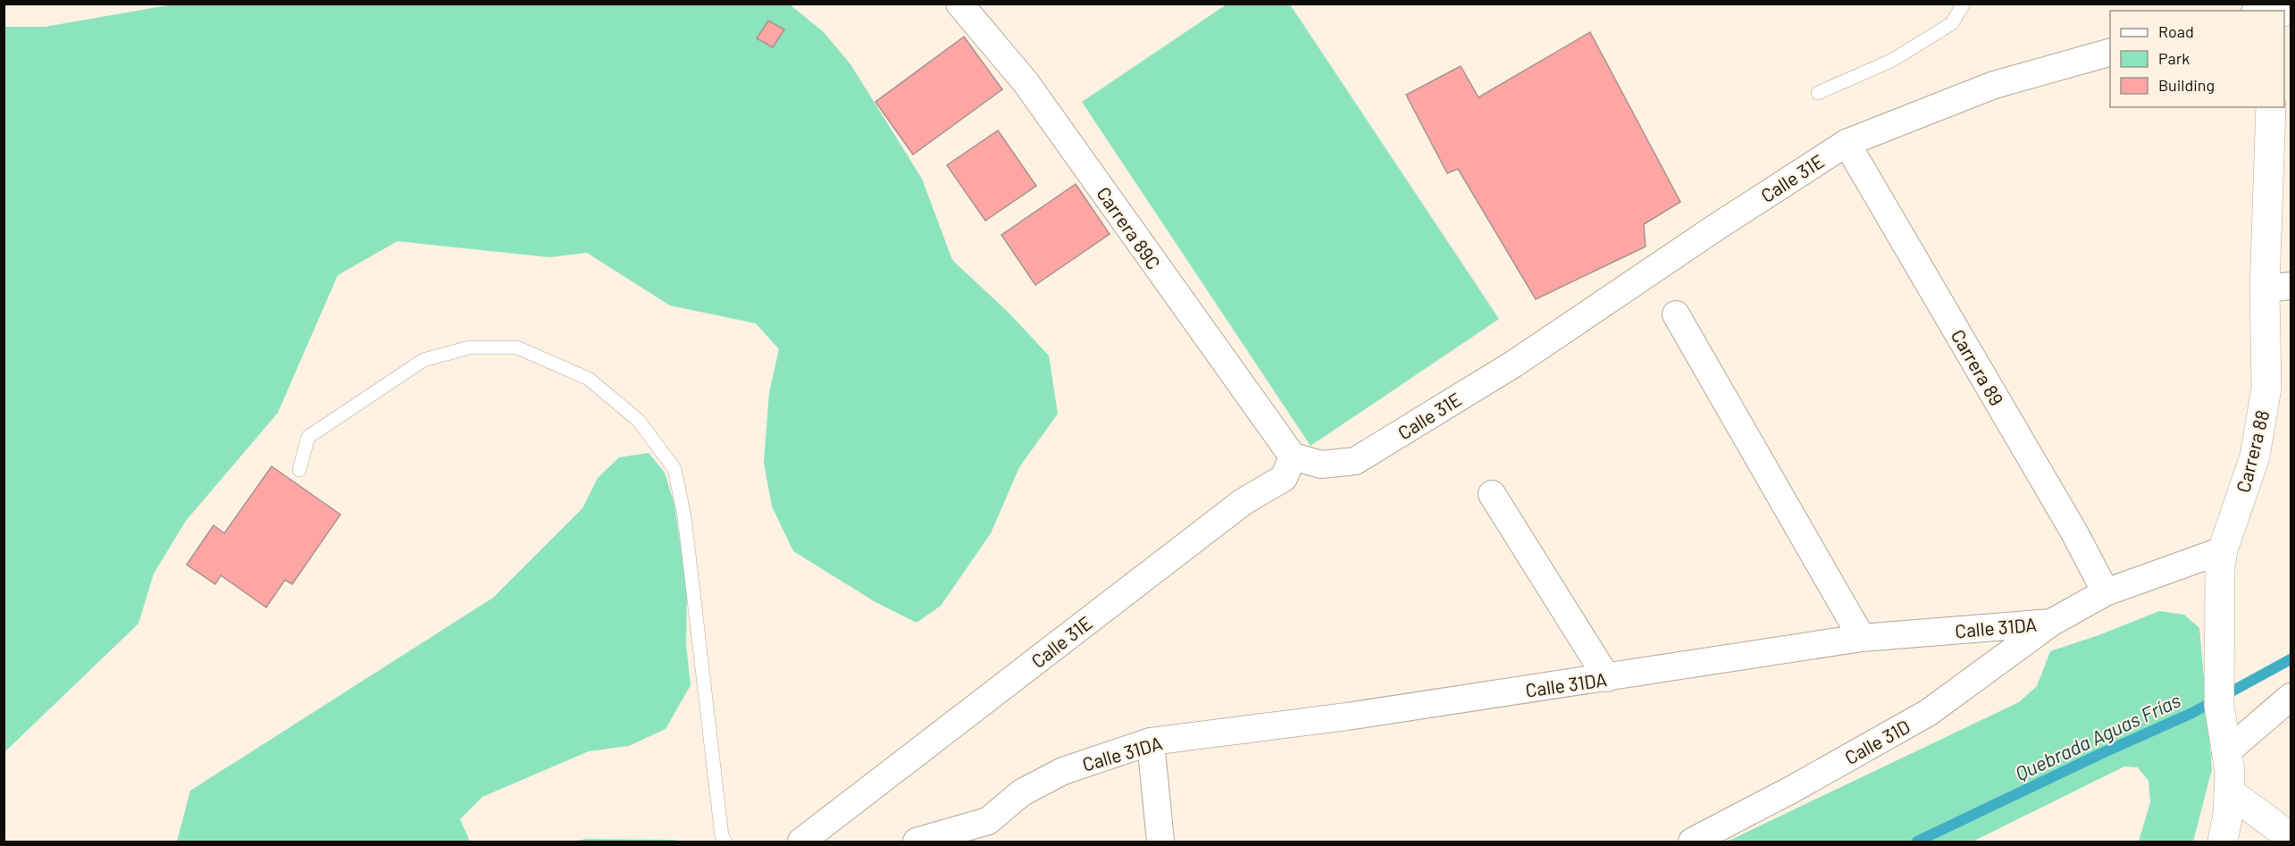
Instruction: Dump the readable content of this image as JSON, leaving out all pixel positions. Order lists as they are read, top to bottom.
{
  "streets": {
    "street": [
      "Calle 31E",
      "Carrera 89C",
      "Carrera 89",
      "Carrera 88",
      "Calle 31DA",
      "Calle 31D"
    ]
  },
  "crossings": [
    ["Calle 31E", "Carrera 89C"],
    ["Calle 31E", "Carrera 89"],
    ["Carrera 89", "Calle 31DA"],
    ["Carrera 88", "Calle 31DA"],
    ["Calle 31DA", "Calle 31D"]
  ],
  "water": ["Quebrada Aguas Frías"],
  "legend": ["Road", "Park", "Building"]
}
